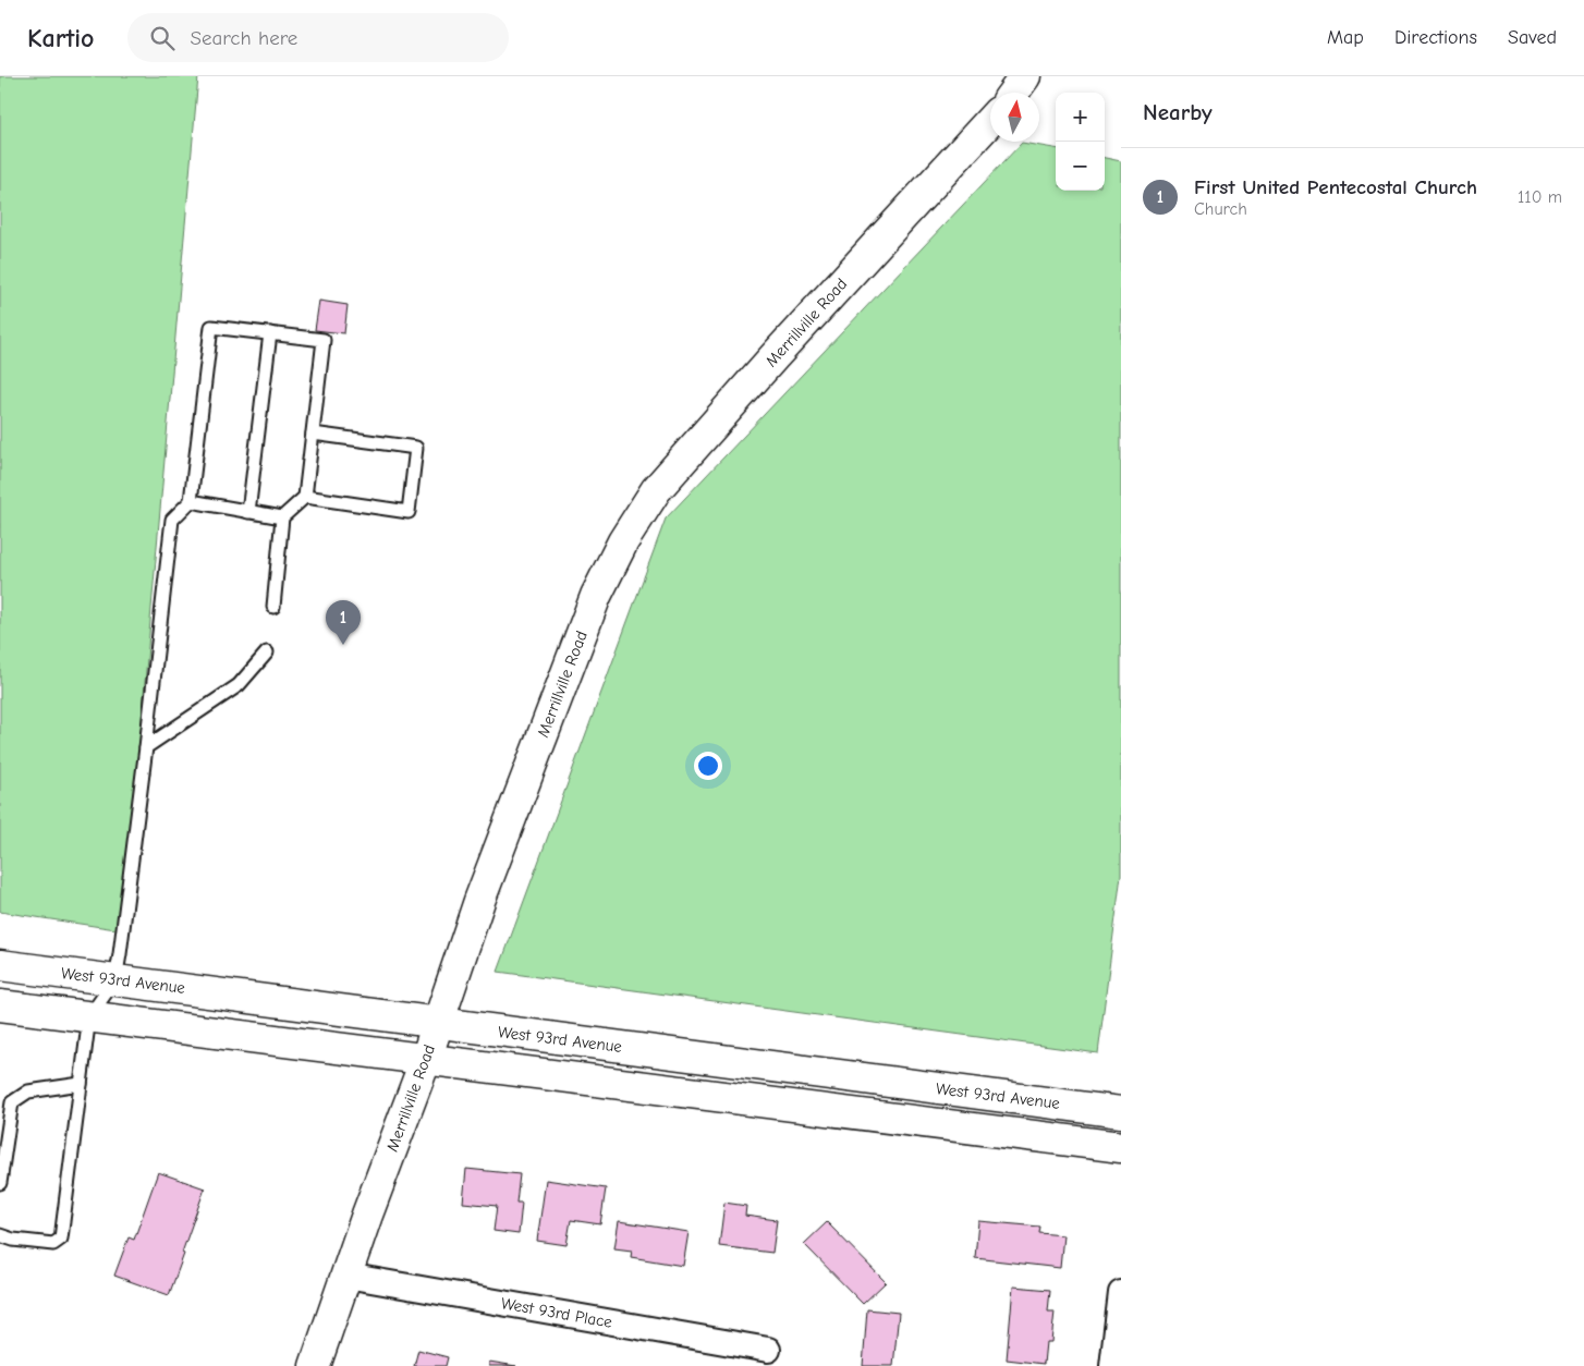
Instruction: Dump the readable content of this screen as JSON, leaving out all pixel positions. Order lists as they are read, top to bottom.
{
  "streets": {
    "street": ["Merrillville Road", "West 93rd Avenue", "West 93rd Place"]
  },
  "crossings": [
    ["Merrillville Road", "West 93rd Avenue"],
    ["Merrillville Road", "West 93rd Place"]
  ],
  "north": "top",
  "page": {
    "header": "Kartio",
    "search": "Search here",
    "nav": ["Map", "Directions", "Saved"],
    "heading": "Nearby",
    "map_buttons": ["+", "−"],
    "list": [
      {
        "mark": "1",
        "name": "First United Pentecostal Church",
        "note": "Church",
        "value": "110 m"
      }
    ],
    "pins": "1"
  }
}
